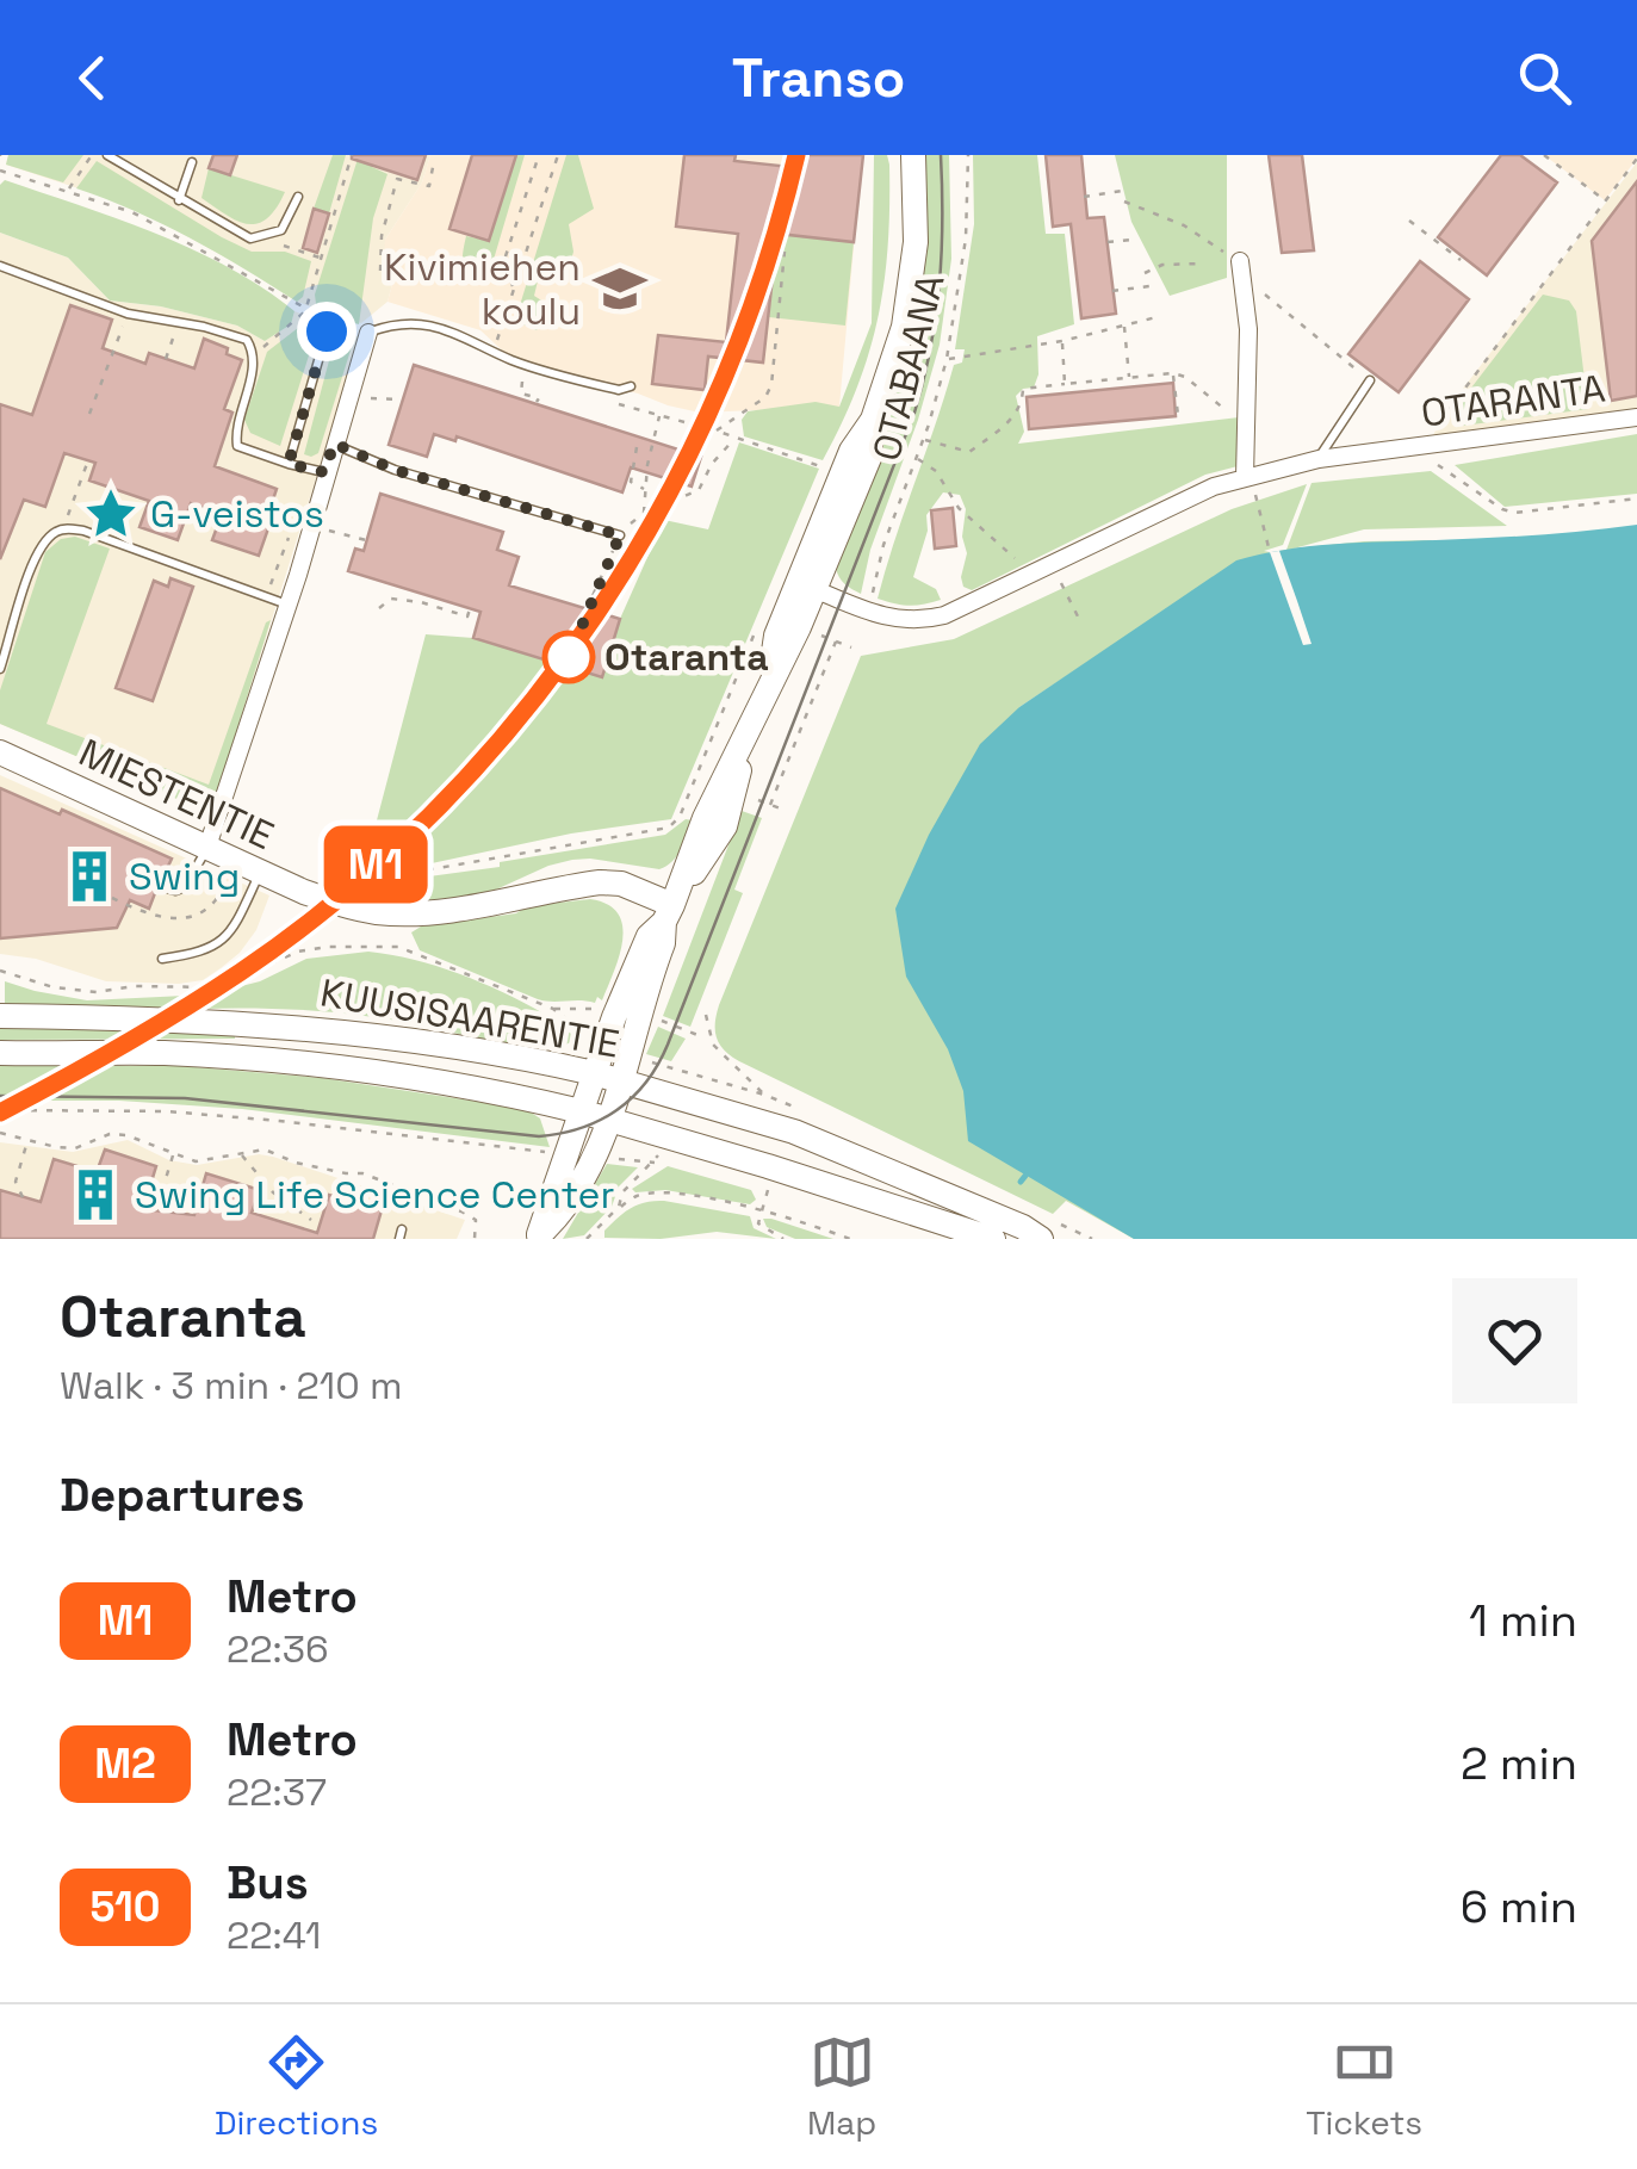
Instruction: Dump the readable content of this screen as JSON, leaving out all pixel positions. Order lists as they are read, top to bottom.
{
  "streets": {
    "main road": ["MIESTENTIE", "KUUSISAARENTIE"],
    "street": ["OTARANTA"],
    "path": ["OTABAANA"]
  },
  "places": {
    "school or university": ["Kivimiehen koulu"],
    "place": ["G-veistos"],
    "other": ["Otaranta"],
    "building": ["Swing", "Swing Life Science Center"]
  },
  "lines": ["metro line M1"],
  "page": {
    "header": "Transo",
    "on_map": "M1",
    "heading": [
      ["Otaranta", "Walk · 3 min · 210 m"],
      "Departures"
    ],
    "list": [
      {
        "mark": "M1",
        "name": "Metro",
        "note": "22:36",
        "value": "1 min"
      },
      {
        "mark": "M2",
        "name": "Metro",
        "note": "22:37",
        "value": "2 min"
      },
      {
        "mark": "510",
        "name": "Bus",
        "note": "22:41",
        "value": "6 min"
      }
    ],
    "tabs": ["Directions", "Map", "Tickets"]
  }
}
